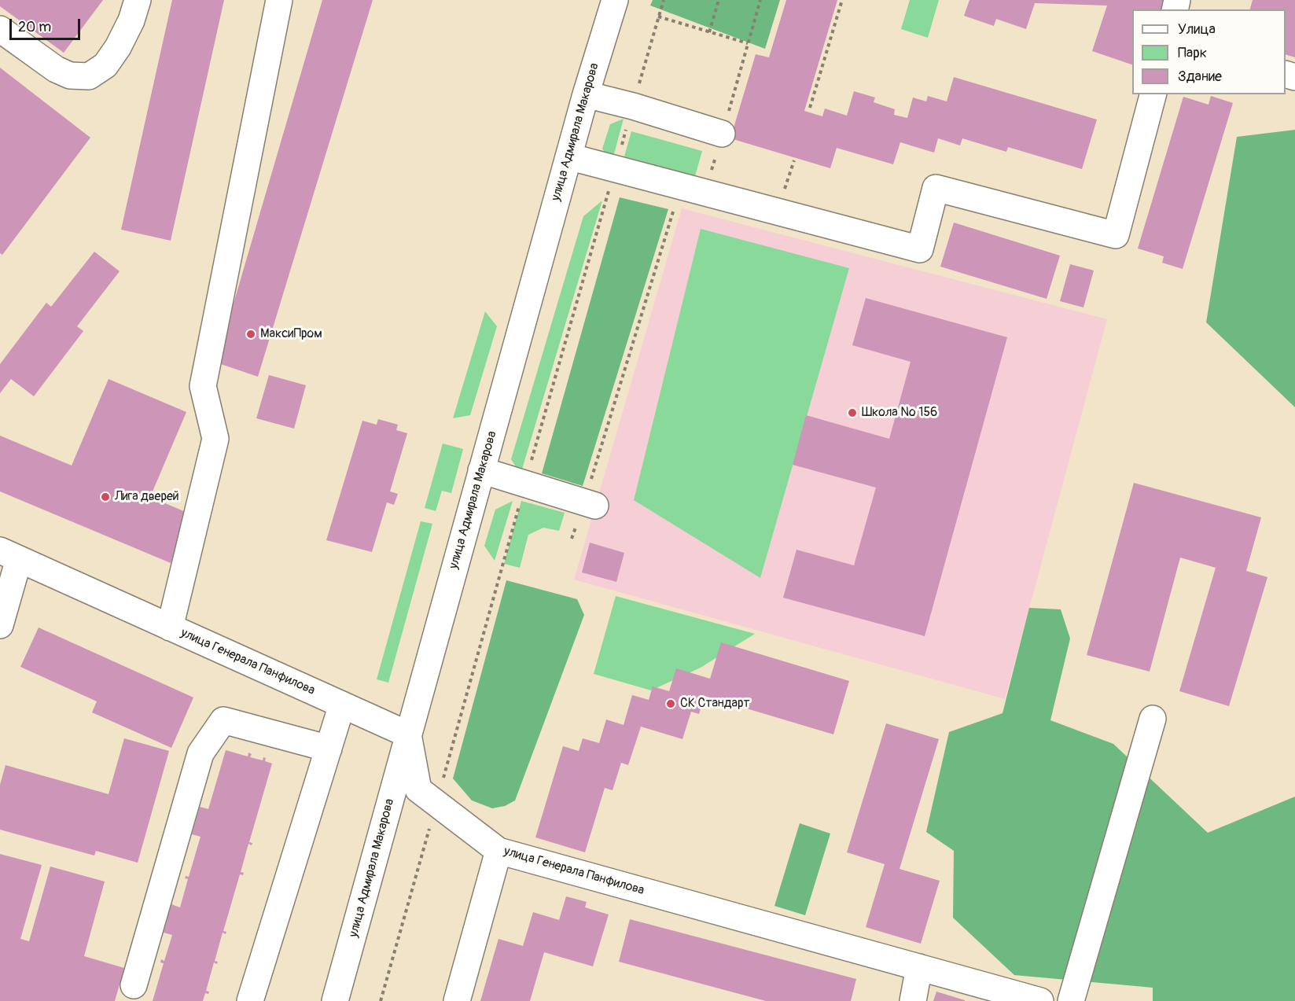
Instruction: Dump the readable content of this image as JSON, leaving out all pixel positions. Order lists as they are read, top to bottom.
{
  "streets": {
    "street": ["улица Адмирала Макарова", "улица Генерала Панфилова"]
  },
  "crossings": [
    ["улица Адмирала Макарова", "улица Генерала Панфилова"]
  ],
  "places": [
    "МаксиПром",
    "Школа № 156",
    "Лига дверей",
    "СК Стандарт"
  ],
  "legend": ["Улица", "Парк", "Здание"],
  "scale_bar": "20 m"
}
